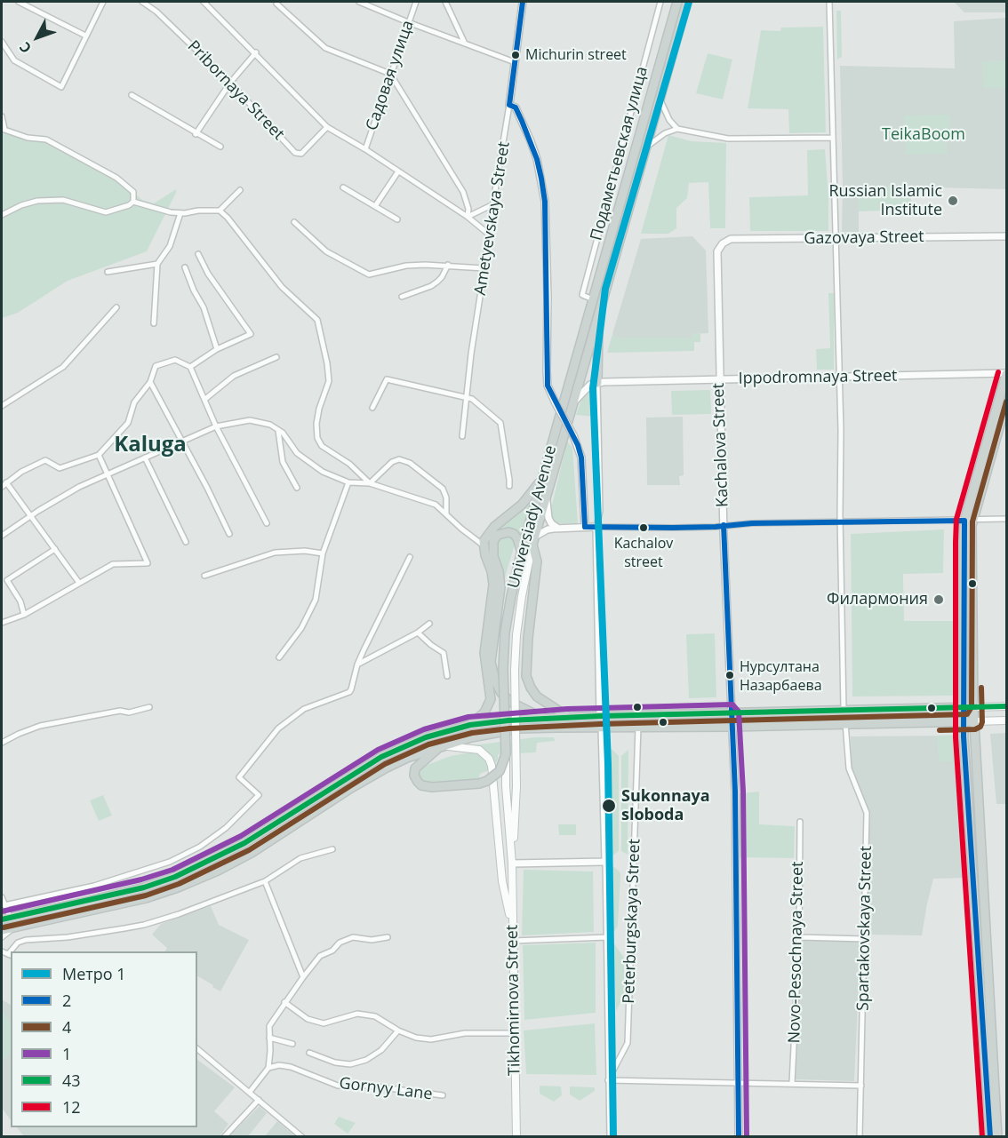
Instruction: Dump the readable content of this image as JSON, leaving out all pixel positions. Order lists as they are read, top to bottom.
{
  "streets": {
    "main road": ["Universiady Avenue", "Tikhomirnova Street"],
    "street": [
      "Садовая улица",
      "Pribornaya Street",
      "Подаметьевская улица",
      "Ametyevskaya Street",
      "Gazovaya Street",
      "Ippodromnaya Street",
      "Kachalova Street",
      "Peterburgskaya Street",
      "Spartakovskaya Street",
      "Novo-Pesochnaya Street",
      "Gornyy Lane"
    ]
  },
  "crossings": [
    ["Подаметьевская улица", "Universiady Avenue"],
    ["Gazovaya Street", "Kachalova Street"],
    ["Ippodromnaya Street", "Kachalova Street"]
  ],
  "districts": ["Kaluga"],
  "parks": ["TeikaBoom"],
  "places": [
    "Michurin street",
    "Russian Islamic Institute",
    "Kachalov street",
    "Филармония",
    "Нурсултана Назарбаева",
    "Sukonnaya sloboda"
  ],
  "lines": [
    "metro line 1",
    "transit line 2",
    "transit line 12",
    "transit line 4",
    "transit line 1",
    "transit line 43"
  ],
  "legend": [
    "Метро 1",
    "2",
    "4",
    "1",
    "43",
    "12"
  ],
  "north": "bottom left"
}
